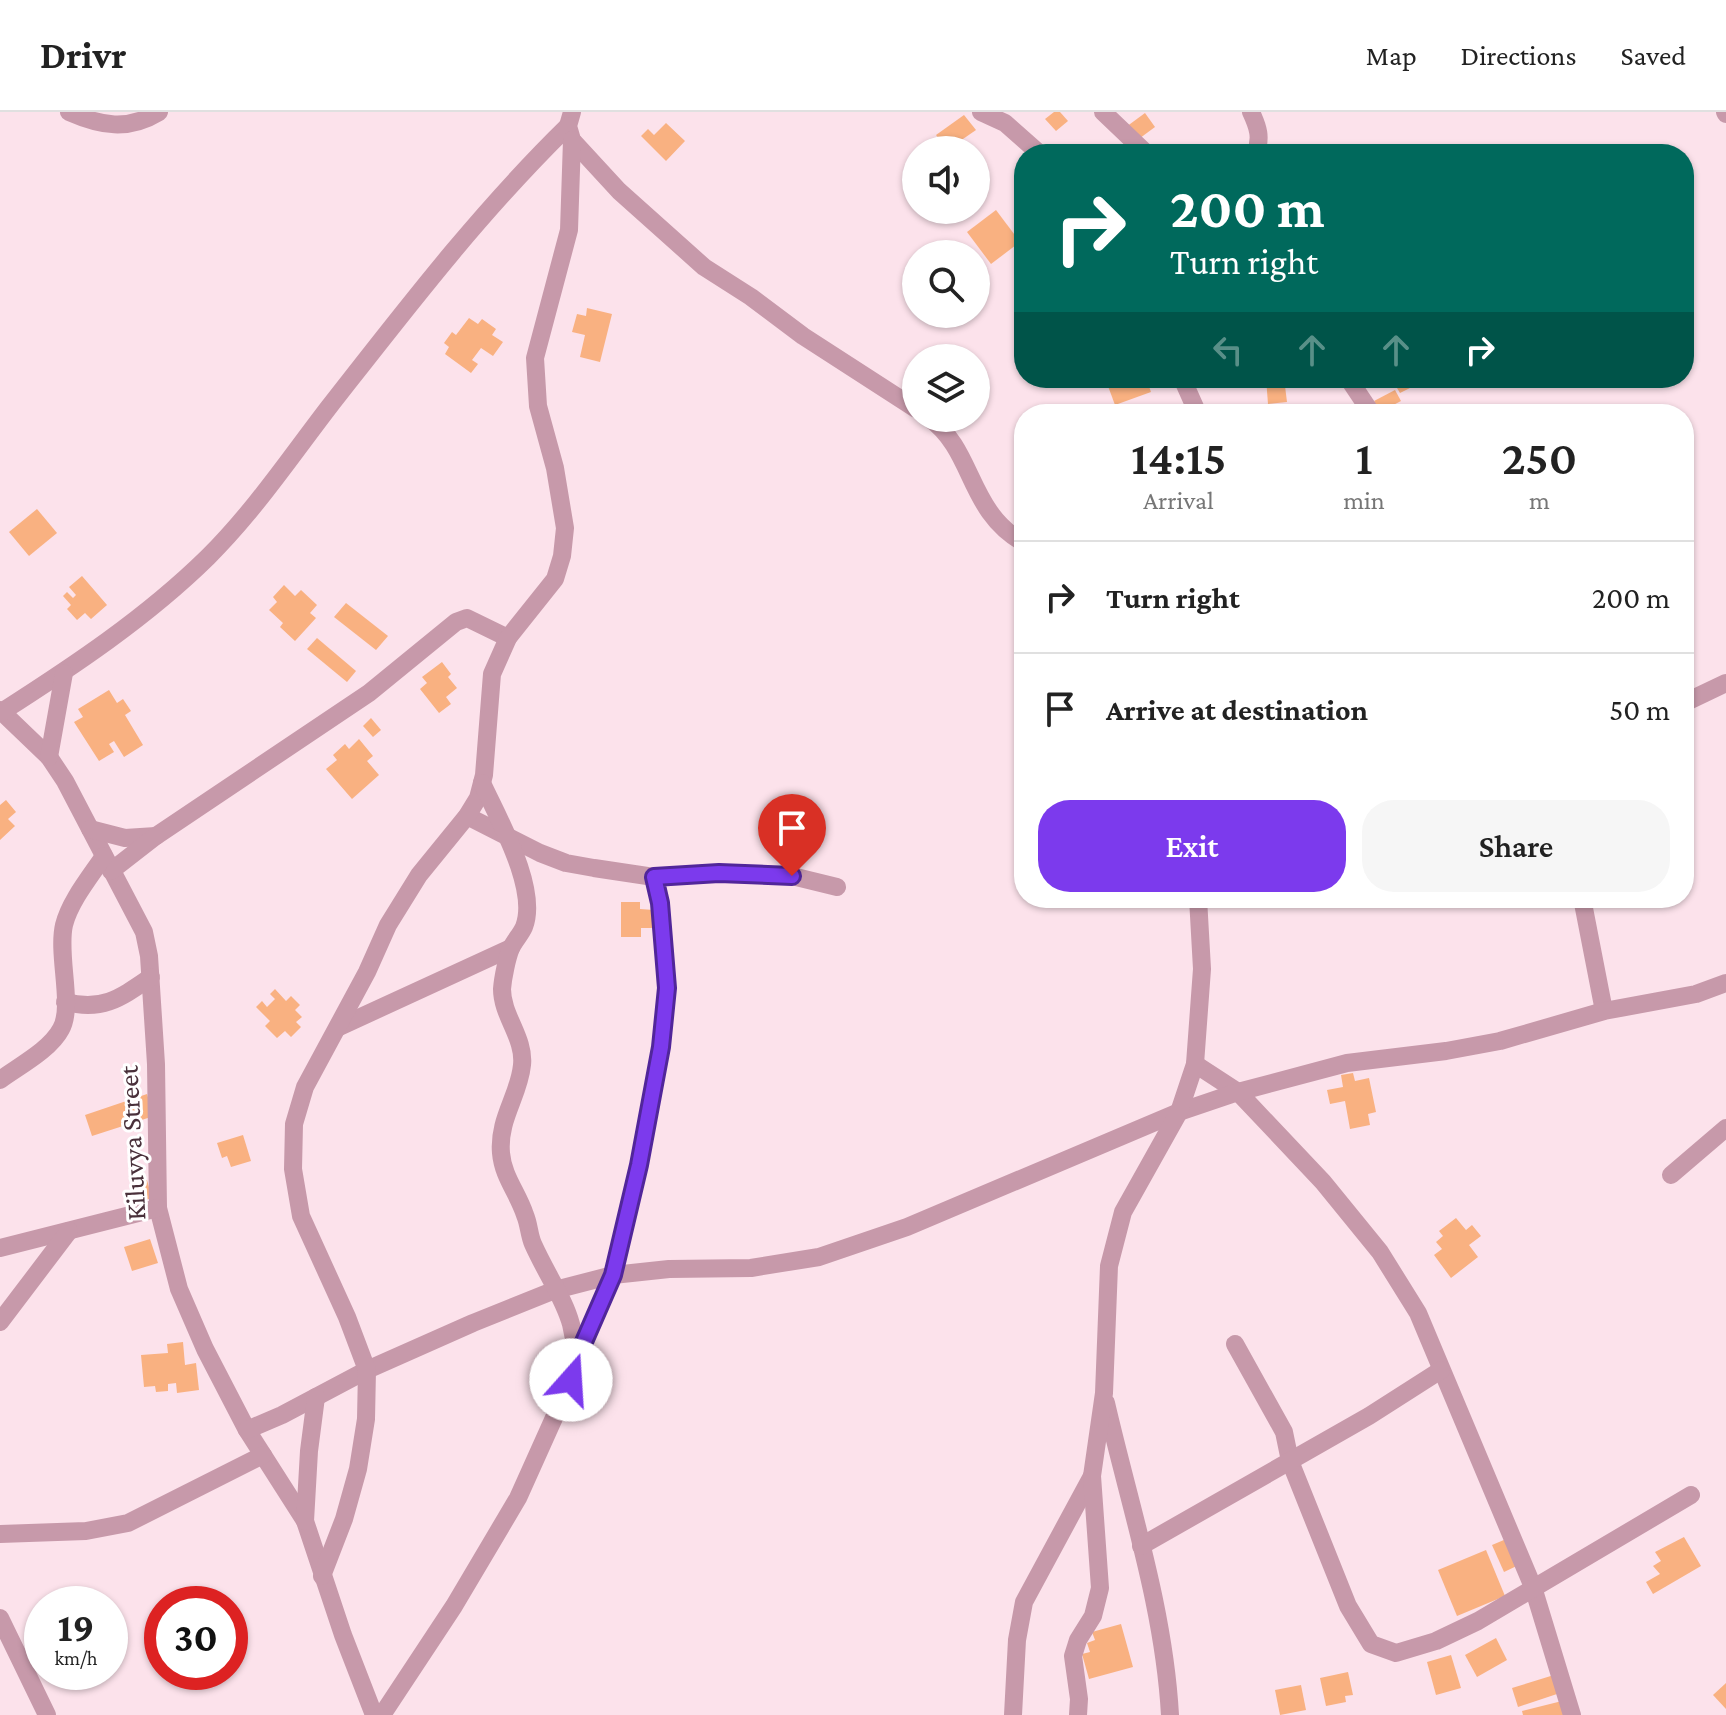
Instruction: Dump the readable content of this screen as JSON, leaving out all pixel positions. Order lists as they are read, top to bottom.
{
  "streets": {
    "street": ["Kiluvya Street"]
  },
  "page": {
    "header": "Drivr",
    "nav": ["Map", "Directions", "Saved"],
    "turn": ["200 m", "Turn right"],
    "eta": [
      "14:15",
      "Arrival",
      "1",
      "min",
      "250",
      "m"
    ],
    "list": [
      {
        "name": "Turn right",
        "value": "200 m"
      },
      {
        "name": "Arrive at destination",
        "value": "50 m"
      }
    ],
    "buttons": ["Exit", "Share"],
    "speed": "19 km/h",
    "limit": "30"
  }
}
